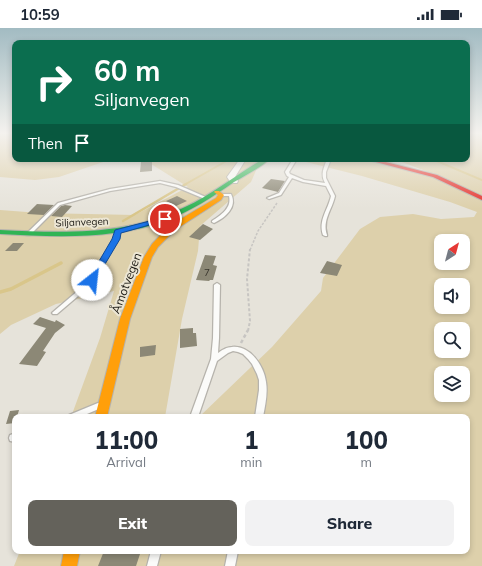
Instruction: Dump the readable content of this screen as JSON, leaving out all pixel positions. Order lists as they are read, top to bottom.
{
  "streets": {
    "main road": ["Siljanvegen", "Åmotvegen"]
  },
  "crossings": [
    ["Siljanvegen", "Åmotvegen"]
  ],
  "house_numbers": ["7"],
  "north": "top right",
  "page": {
    "status": "10:59",
    "turn": ["60 m", "Siljanvegen"],
    "then": "Then",
    "eta": [
      "11:00",
      "Arrival",
      "1",
      "min",
      "100",
      "m"
    ],
    "buttons": ["Exit", "Share"]
  }
}
